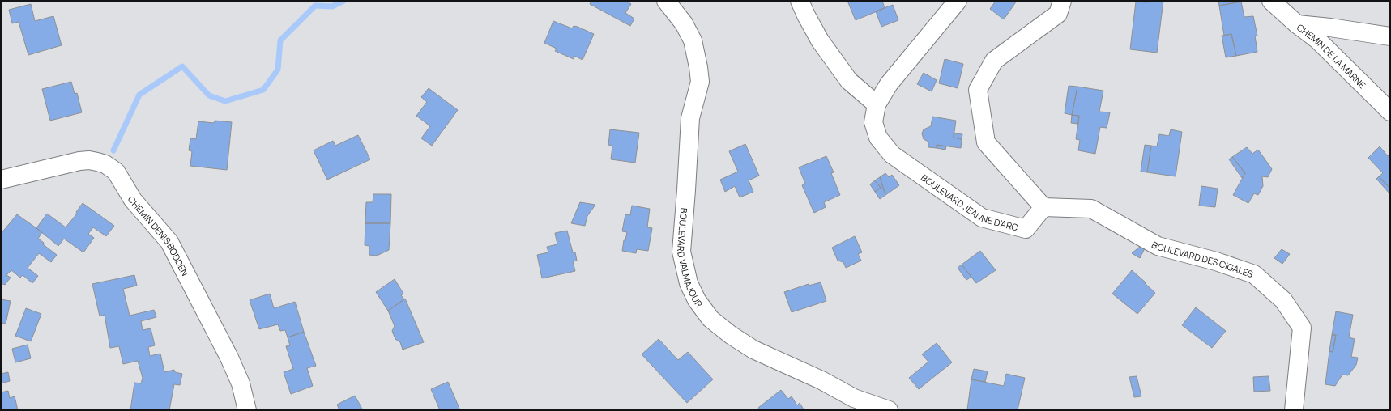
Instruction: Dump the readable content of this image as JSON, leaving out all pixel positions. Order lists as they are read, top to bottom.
{
  "streets": {
    "street": [
      "CHEMIN DE LA MARNE",
      "BOULEVARD JEANNE D'ARC",
      "CHEMIN DENIS BODDEN",
      "BOULEVARD VALMAJOUR",
      "BOULEVARD DES CIGALES"
    ]
  },
  "crossings": [
    ["BOULEVARD JEANNE D'ARC", "BOULEVARD DES CIGALES"]
  ]
}
